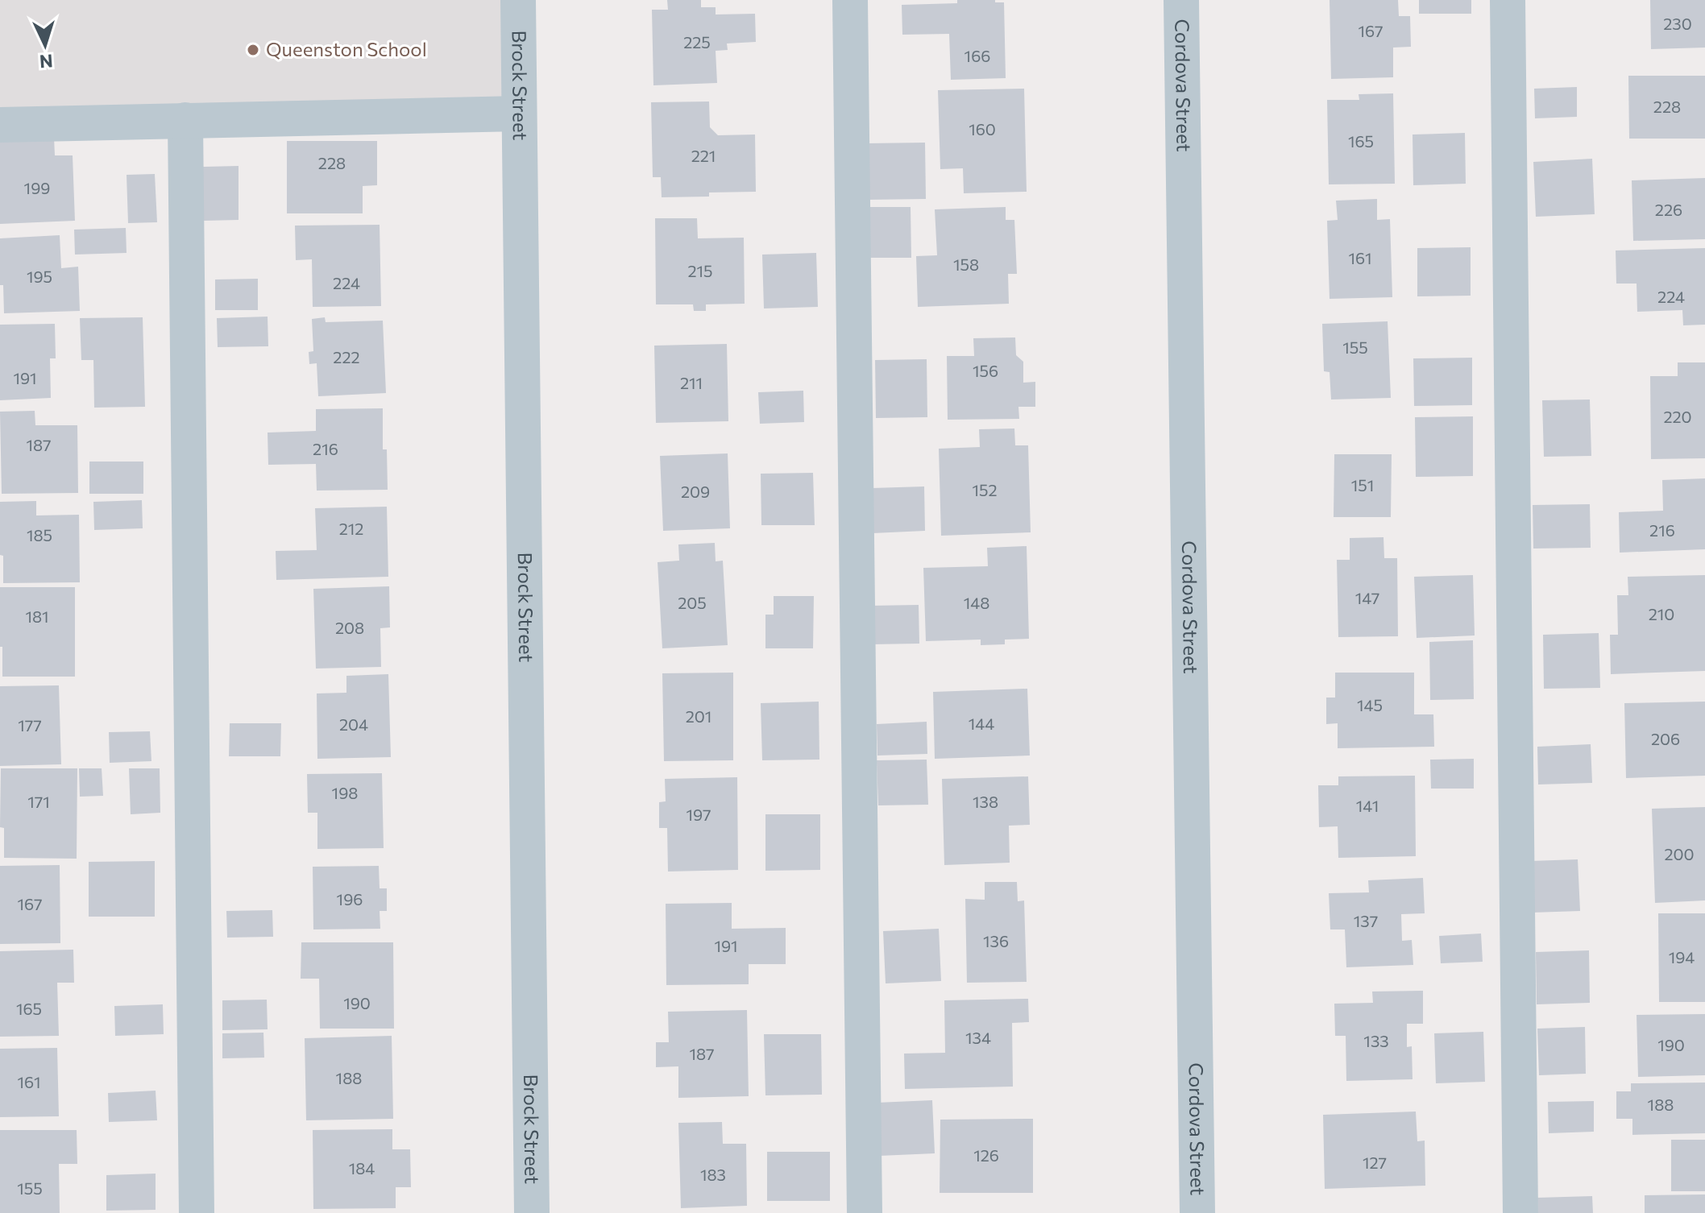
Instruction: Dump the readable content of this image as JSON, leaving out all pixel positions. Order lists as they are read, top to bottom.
{
  "streets": {
    "street": ["Brock Street", "Cordova Street"]
  },
  "places": ["Queenston School"],
  "house_numbers": [
    "230",
    "167",
    "225",
    "166",
    "228",
    "160",
    "165",
    "221",
    "228",
    "199",
    "226",
    "161",
    "158",
    "215",
    "195",
    "224",
    "224",
    "155",
    "222",
    "156",
    "191",
    "211",
    "220",
    "187",
    "216",
    "151",
    "152",
    "209",
    "212",
    "216",
    "185",
    "147",
    "205",
    "148",
    "210",
    "181",
    "208",
    "145",
    "201",
    "144",
    "204",
    "177",
    "206",
    "198",
    "171",
    "138",
    "141",
    "197",
    "200",
    "196",
    "167",
    "137",
    "136",
    "191",
    "194",
    "190",
    "165",
    "134",
    "133",
    "190",
    "187",
    "188",
    "161",
    "188",
    "126",
    "127",
    "184",
    "183",
    "155"
  ],
  "north": "bottom"
}
